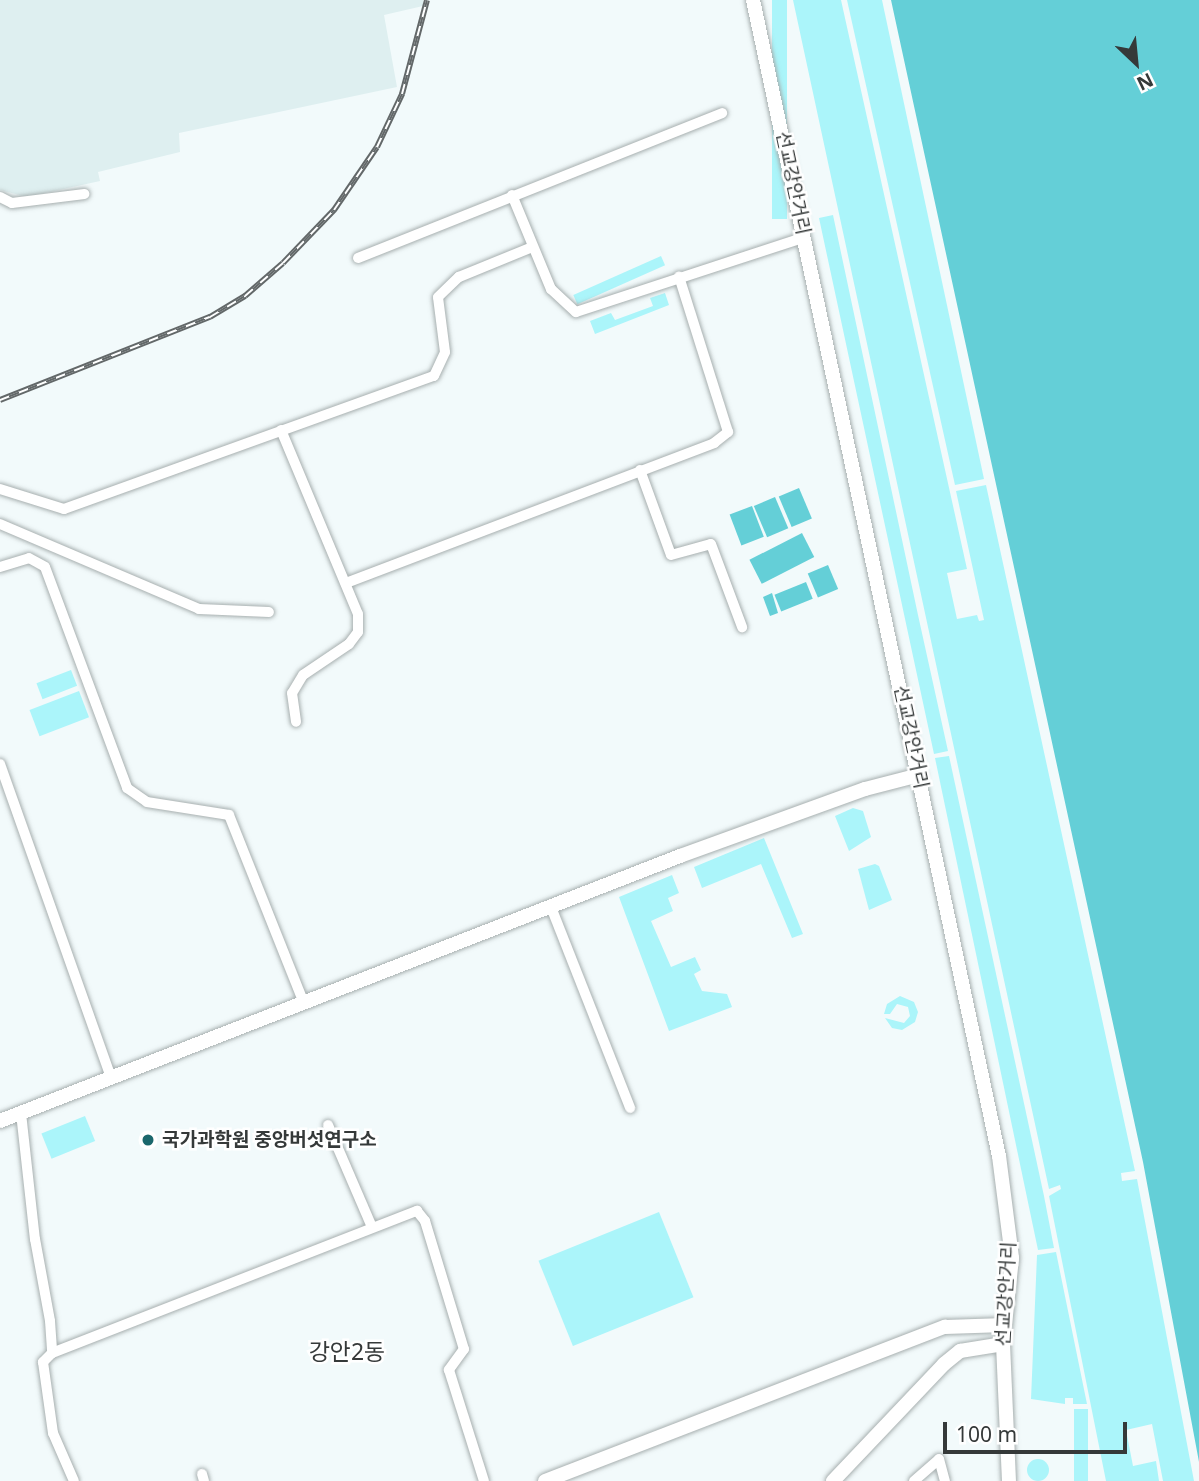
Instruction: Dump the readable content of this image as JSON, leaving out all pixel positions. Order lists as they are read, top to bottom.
{
  "streets": {
    "street": ["선교강안거리"]
  },
  "districts": ["강안2동"],
  "places": ["국가과학원 중앙버섯연구소"],
  "scale_bar": "100 m",
  "north": "bottom right"
}
